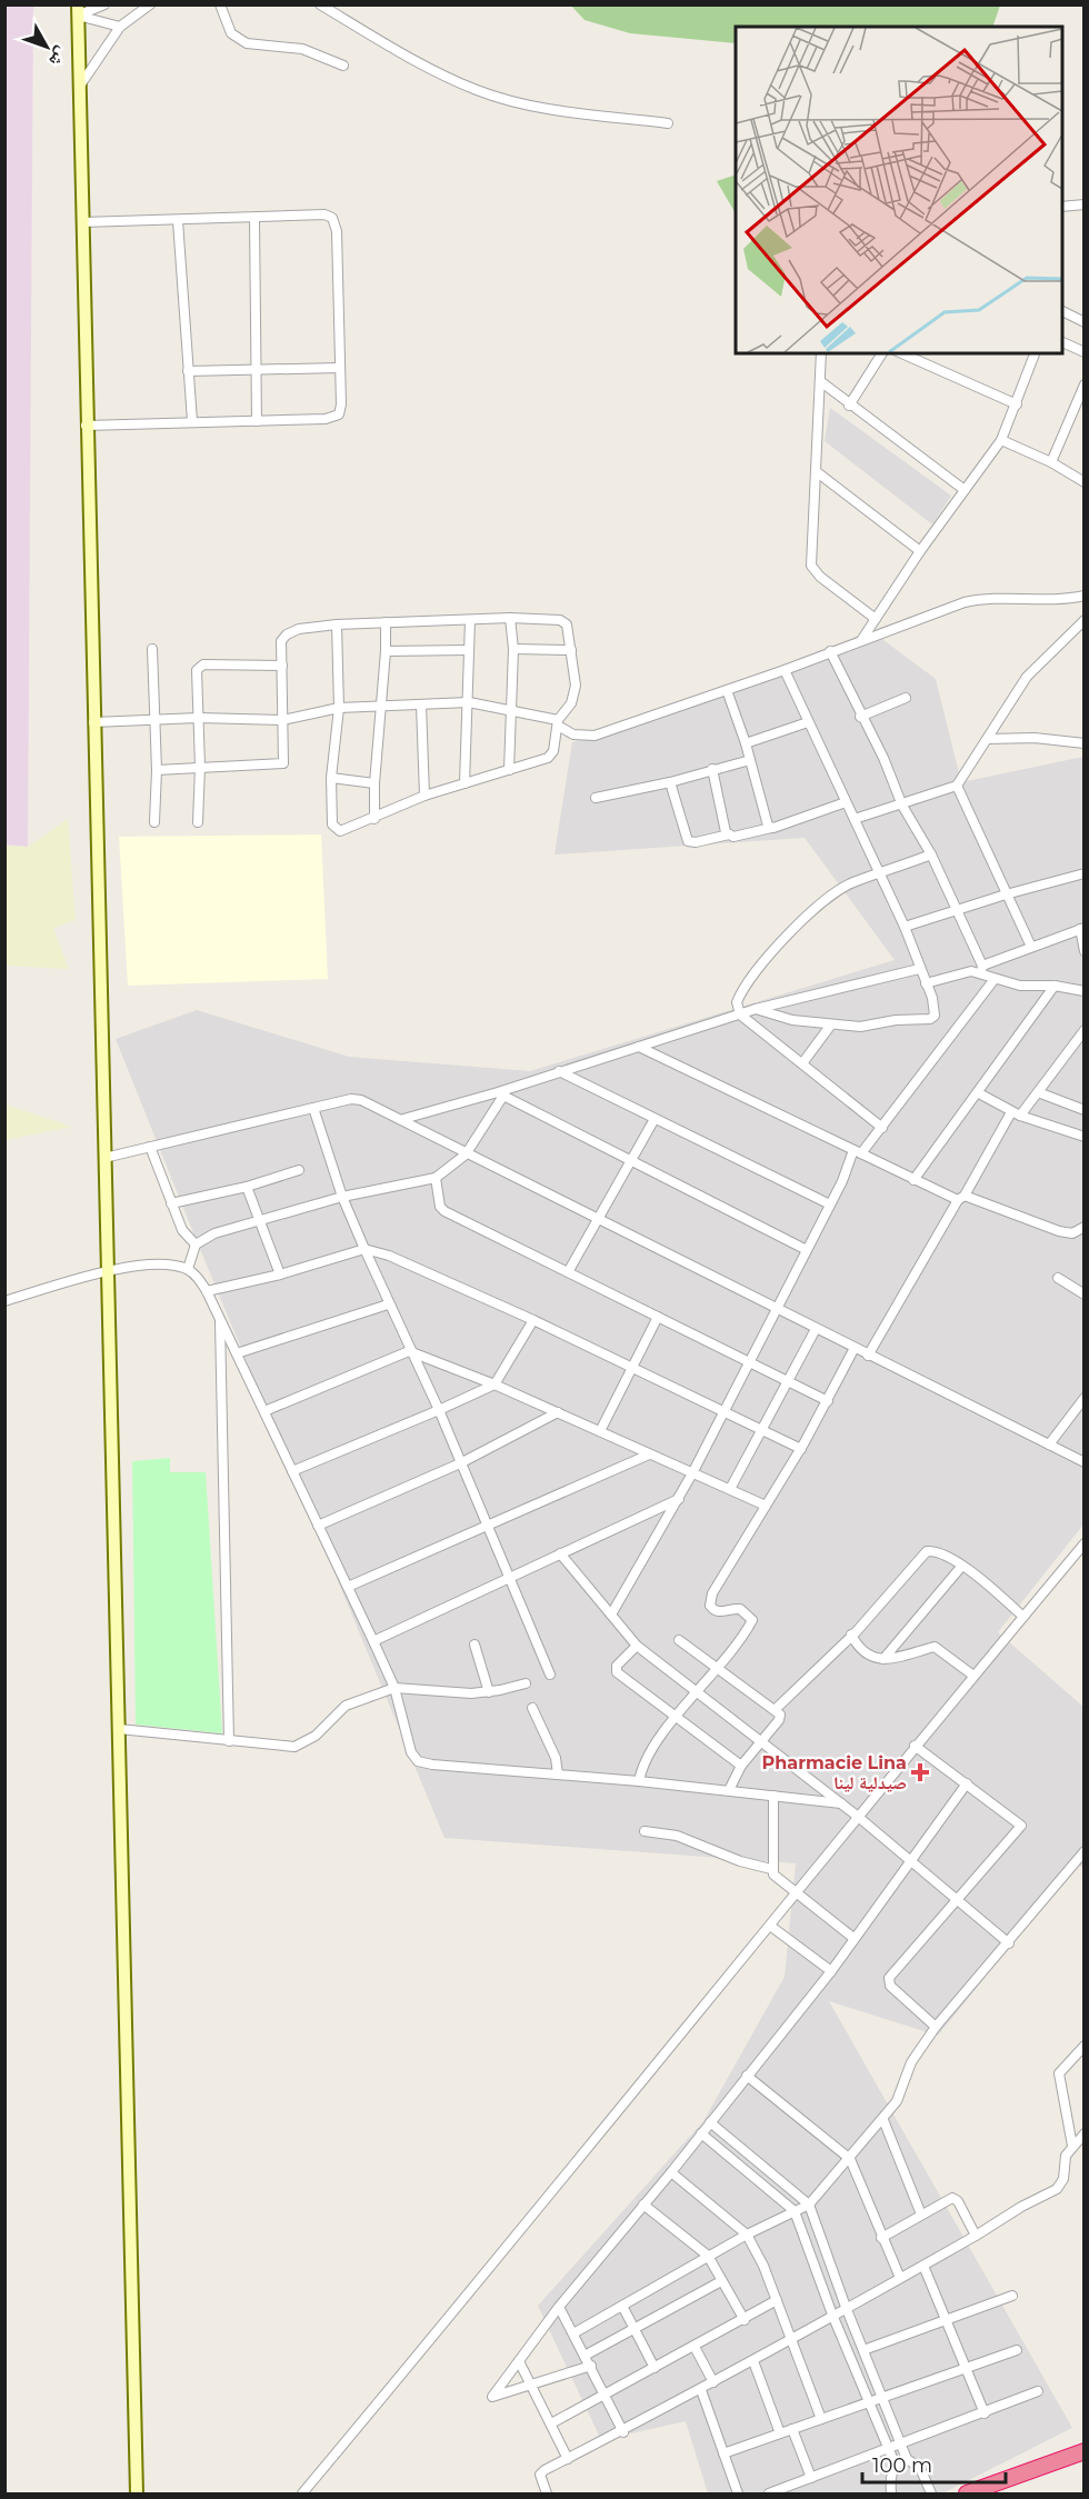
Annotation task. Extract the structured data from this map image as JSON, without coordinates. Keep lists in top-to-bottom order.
{
  "places": {
    "health": ["Pharmacie Lina صيدلية لينا"]
  },
  "scale_bar": "100 m",
  "north": "bottom right"
}
